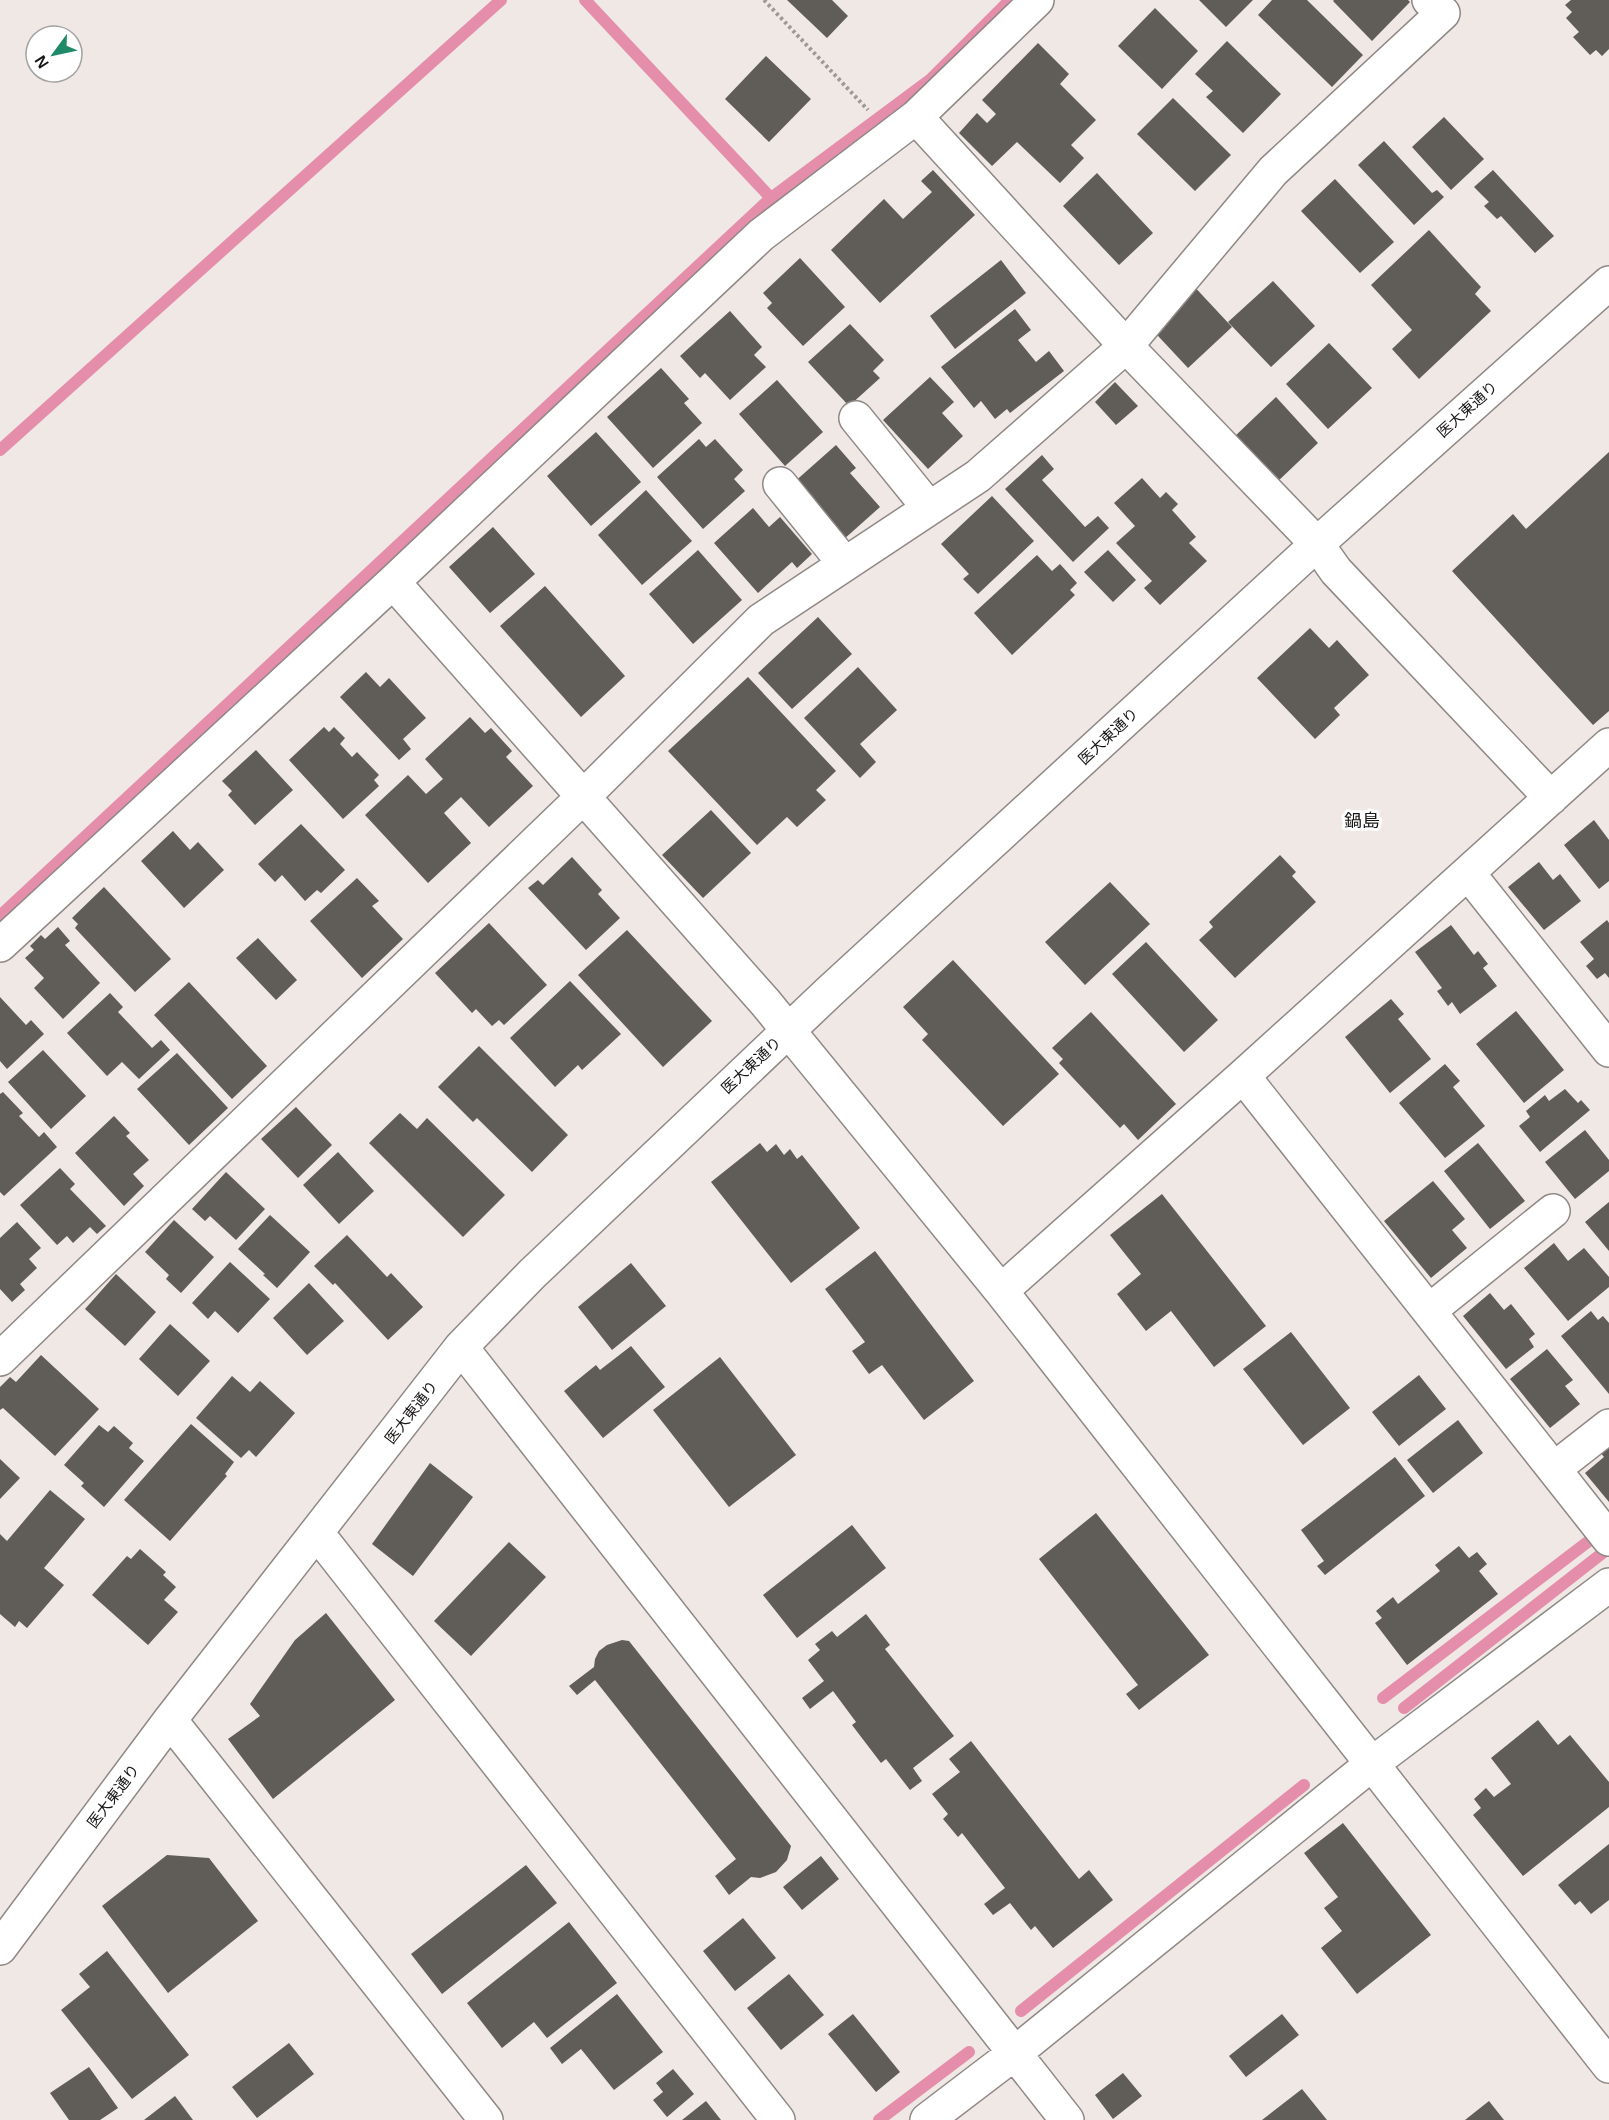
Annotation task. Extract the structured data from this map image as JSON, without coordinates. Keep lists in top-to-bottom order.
{
  "streets": {
    "street": ["医大東通り"]
  },
  "districts": ["鍋島"],
  "north": "bottom left"
}
